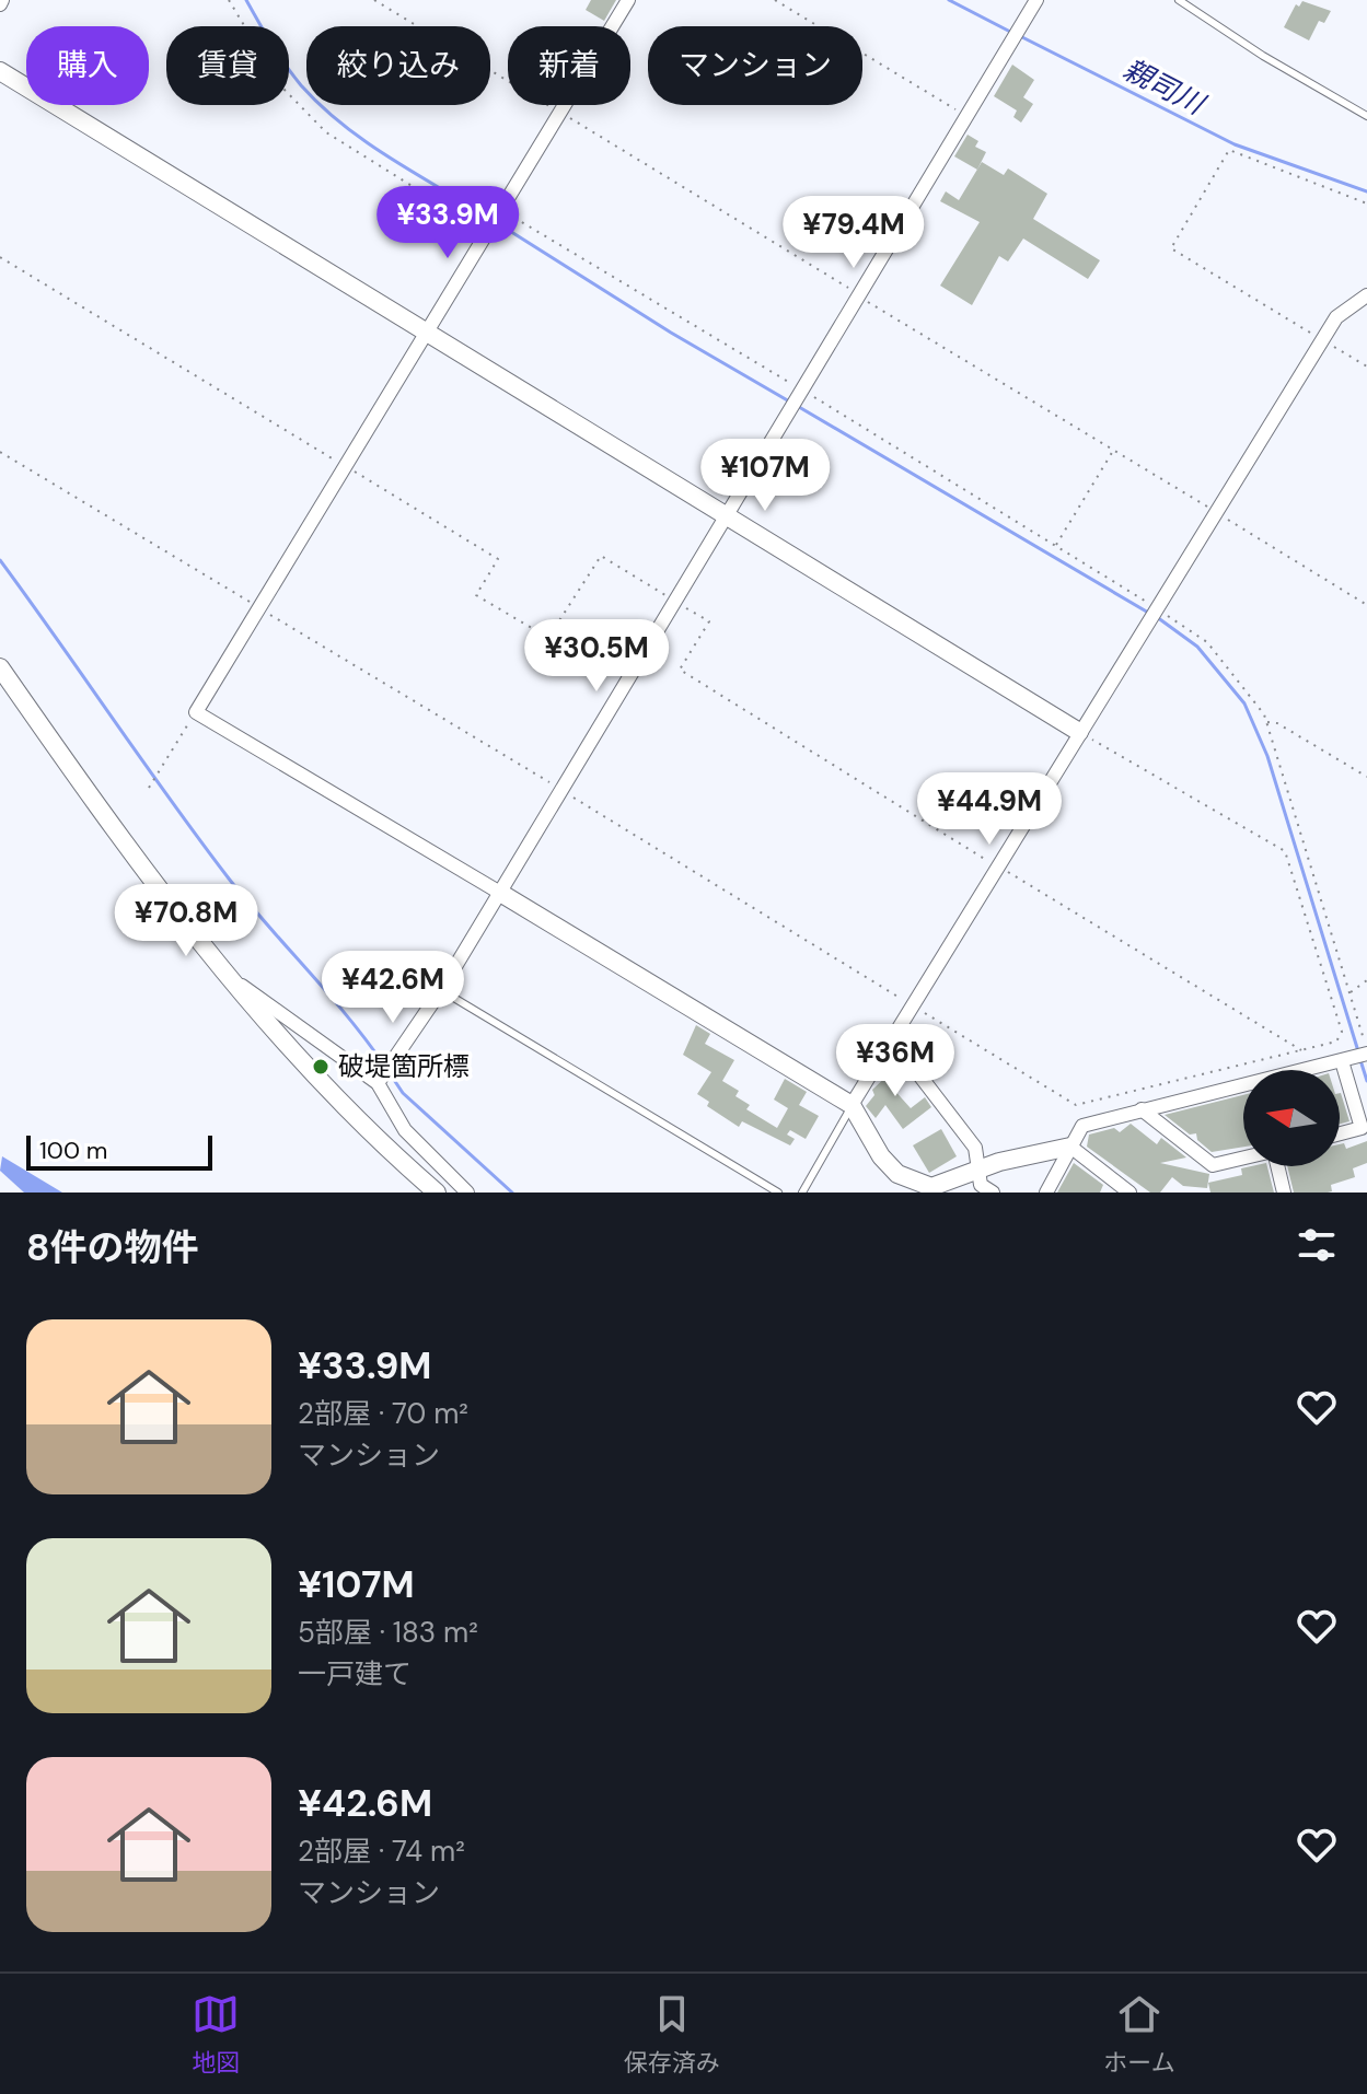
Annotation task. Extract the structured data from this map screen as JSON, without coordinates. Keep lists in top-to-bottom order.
{
  "water": ["親司川"],
  "places": ["破堤箇所標"],
  "scale_bar": "100 m",
  "north": "left",
  "page": {
    "chip": [
      "購入",
      "賃貸",
      "絞り込み",
      "新着",
      "マンション"
    ],
    "price": [
      "¥33.9M",
      "¥79.4M",
      "¥107M",
      "¥30.5M",
      "¥44.9M",
      "¥70.8M",
      "¥42.6M",
      "¥36M"
    ],
    "scale": "100 m",
    "heading": "8件の物件",
    "list": [
      {
        "name": "¥33.9M",
        "note": "2部屋 · 70 m² · マンション"
      },
      {
        "name": "¥107M",
        "note": "5部屋 · 183 m² · 一戸建て"
      },
      {
        "name": "¥42.6M",
        "note": "2部屋 · 74 m² · マンション"
      }
    ],
    "tabs": ["地図", "保存済み", "ホーム"]
  }
}
